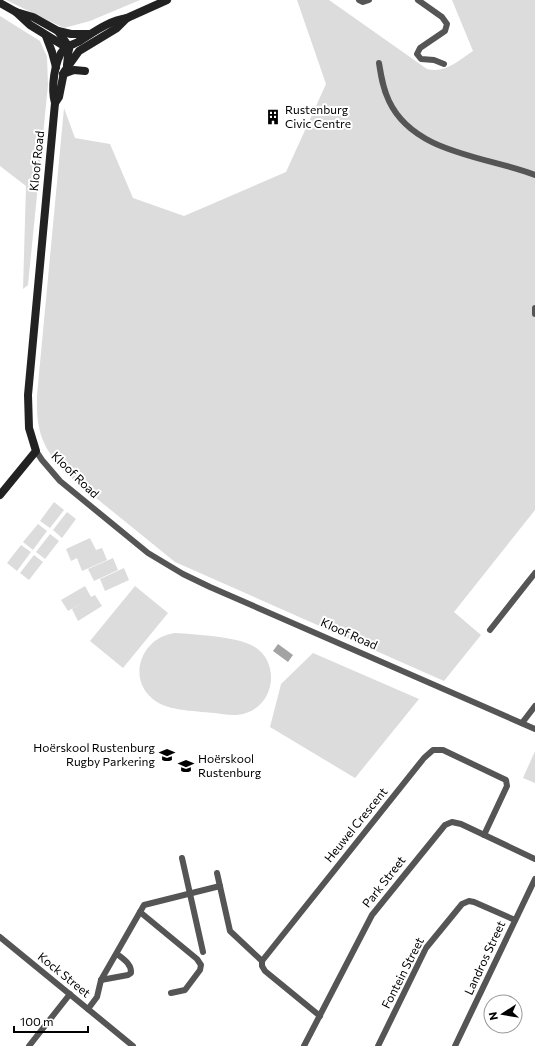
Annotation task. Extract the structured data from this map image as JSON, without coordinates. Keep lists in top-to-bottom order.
{
  "streets": {
    "street": [
      "Kloof Road",
      "Heuwel Crescent",
      "Park Street",
      "Landros Street",
      "Fontein Street",
      "Kock Street"
    ]
  },
  "crossings": [
    ["Heuwel Crescent", "Park Street"],
    ["Landros Street", "Fontein Street"]
  ],
  "places": {
    "building": ["Rustenburg Civic Centre"],
    "school or university": ["Hoërskool Rustenburg Rugby Parkering", "Hoërskool Rustenburg"]
  },
  "scale_bar": "100 m",
  "north": "left"
}
